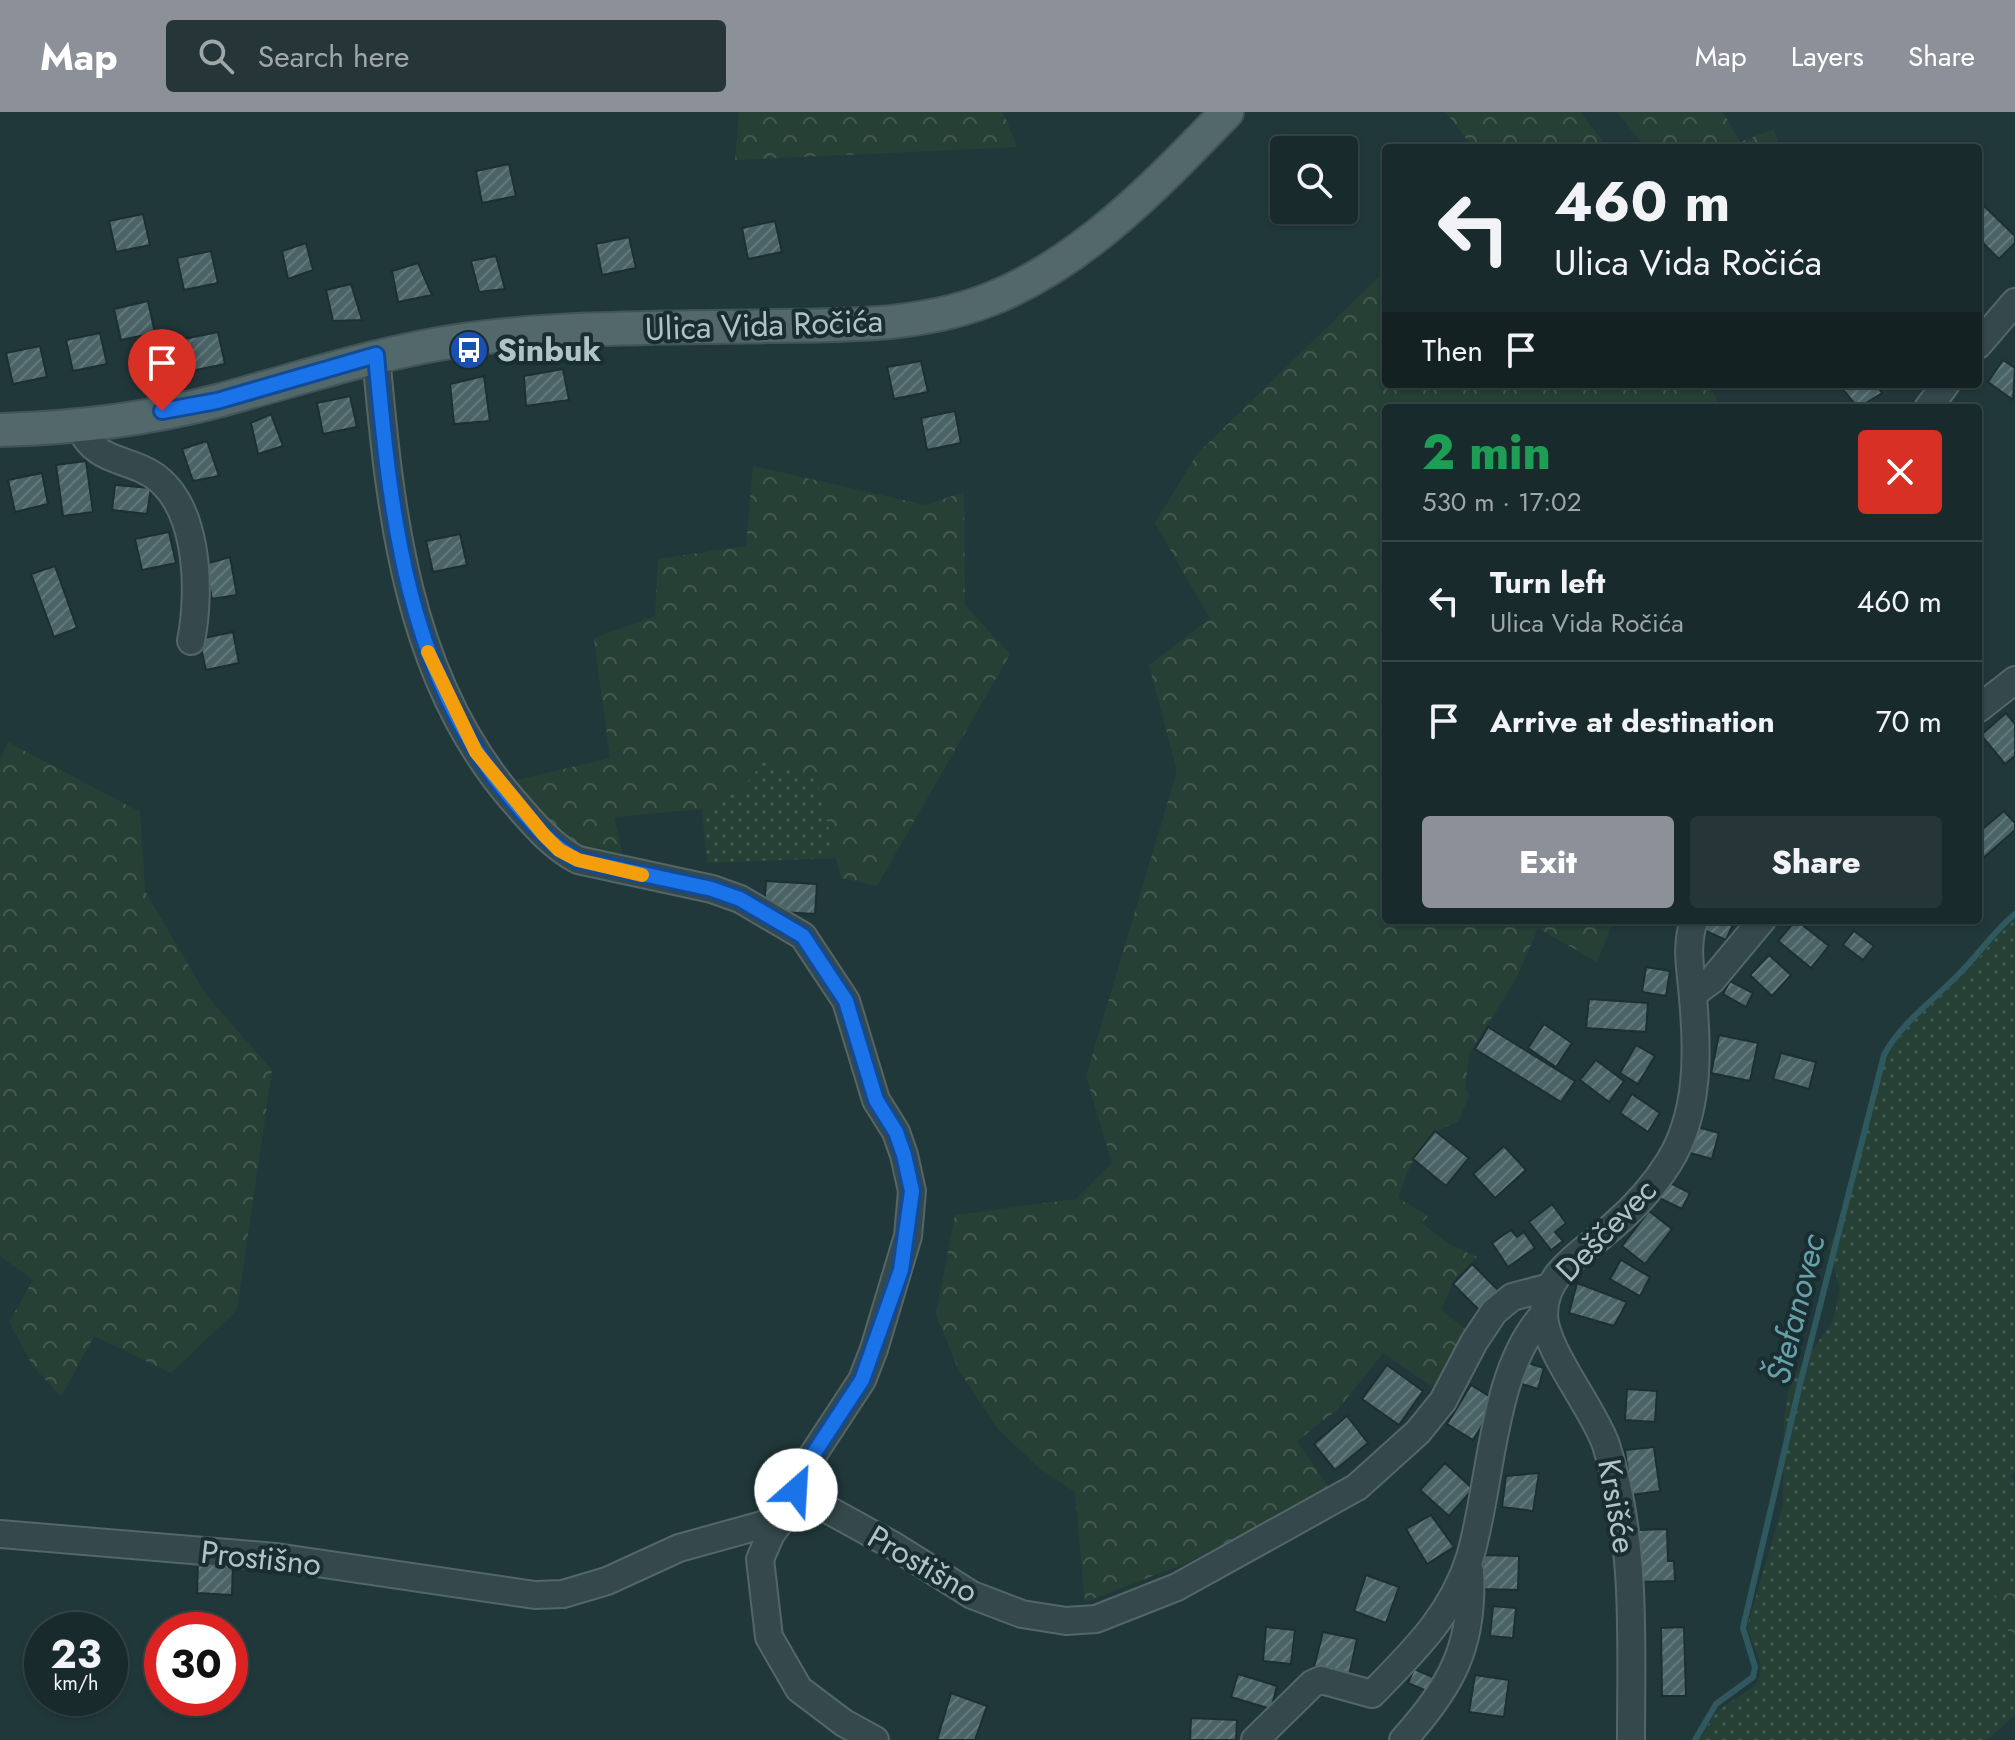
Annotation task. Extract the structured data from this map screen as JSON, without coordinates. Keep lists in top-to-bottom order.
{
  "streets": {
    "main road": ["Ulica Vida Ročića"],
    "street": ["Deščevec", "Krsišće", "Prostišno"]
  },
  "crossings": [
    ["Deščevec", "Krsišće"],
    ["Deščevec", "Prostišno"]
  ],
  "water": ["Štefanovec"],
  "places": {
    "bus stop": ["Sinbuk"]
  },
  "page": {
    "header": "Map",
    "search": "Search here",
    "nav": ["Map", "Layers", "Share"],
    "turn": ["460 m", "Ulica Vida Ročića"],
    "then": "Then",
    "heading": ["2 min", "530 m · 17:02"],
    "list": [
      {
        "name": "Turn left",
        "note": "Ulica Vida Ročića",
        "value": "460 m"
      },
      {
        "name": "Arrive at destination",
        "value": "70 m"
      }
    ],
    "buttons": ["Exit", "Share"],
    "speed": "23 km/h",
    "limit": "30"
  }
}
